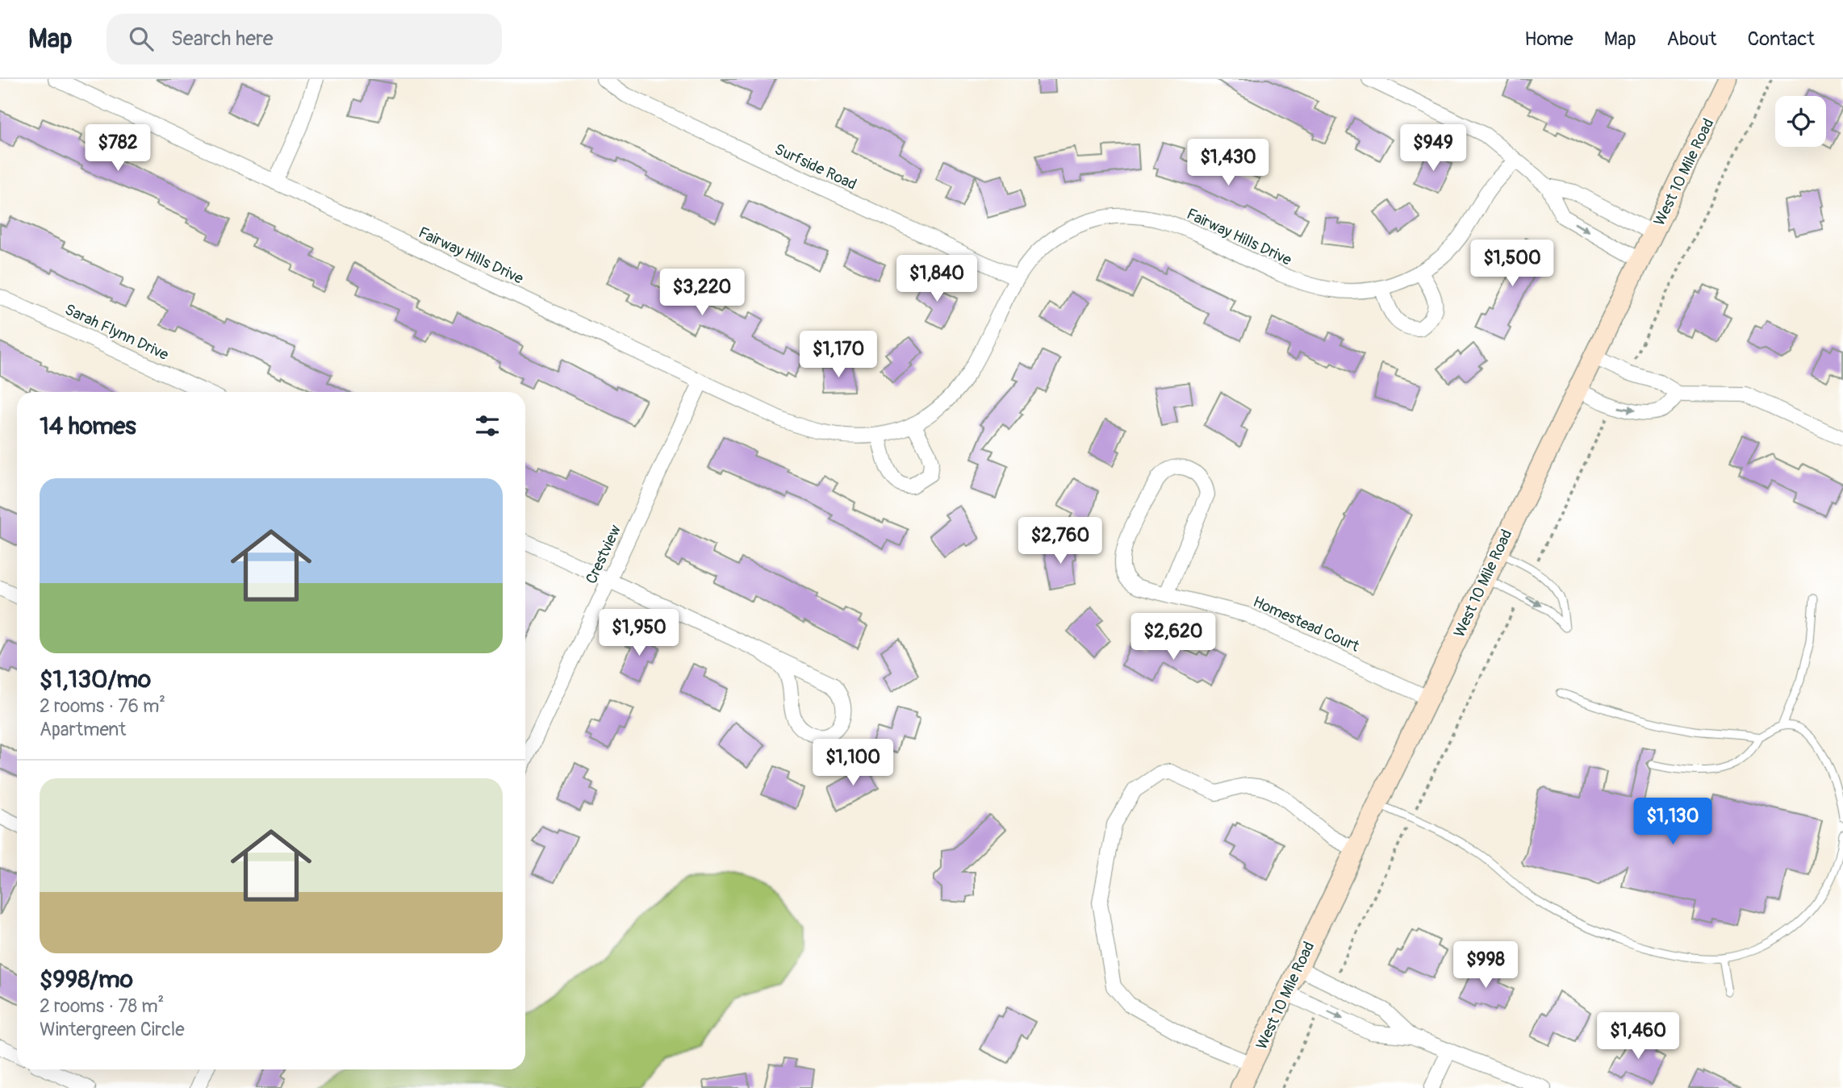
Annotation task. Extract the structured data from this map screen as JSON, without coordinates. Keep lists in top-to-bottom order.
{
  "streets": {
    "main road": ["West 10 Mile Road"],
    "street": [
      "Surfside Road",
      "Fairway Hills Drive",
      "Sarah Flynn Drive",
      "Crestview",
      "Homestead Court"
    ]
  },
  "crossings": [
    ["Surfside Road", "Fairway Hills Drive"],
    ["West 10 Mile Road", "Homestead Court"],
    ["Fairway Hills Drive", "Crestview"]
  ],
  "page": {
    "header": "Map",
    "search": "Search here",
    "nav": [
      "Home",
      "Map",
      "About",
      "Contact"
    ],
    "price": [
      "$782",
      "$949",
      "$1,430",
      "$1,500",
      "$1,840",
      "$3,220",
      "$1,170",
      "$2,760",
      "$1,950",
      "$2,620",
      "$1,100",
      "$1,130",
      "$998",
      "$1,460"
    ],
    "heading": "14 homes",
    "list": [
      {
        "name": "$1,130/mo",
        "note": "2 rooms · 76 m² · Apartment"
      },
      {
        "name": "$998/mo",
        "note": "2 rooms · 78 m² · Wintergreen Circle"
      }
    ]
  }
}
